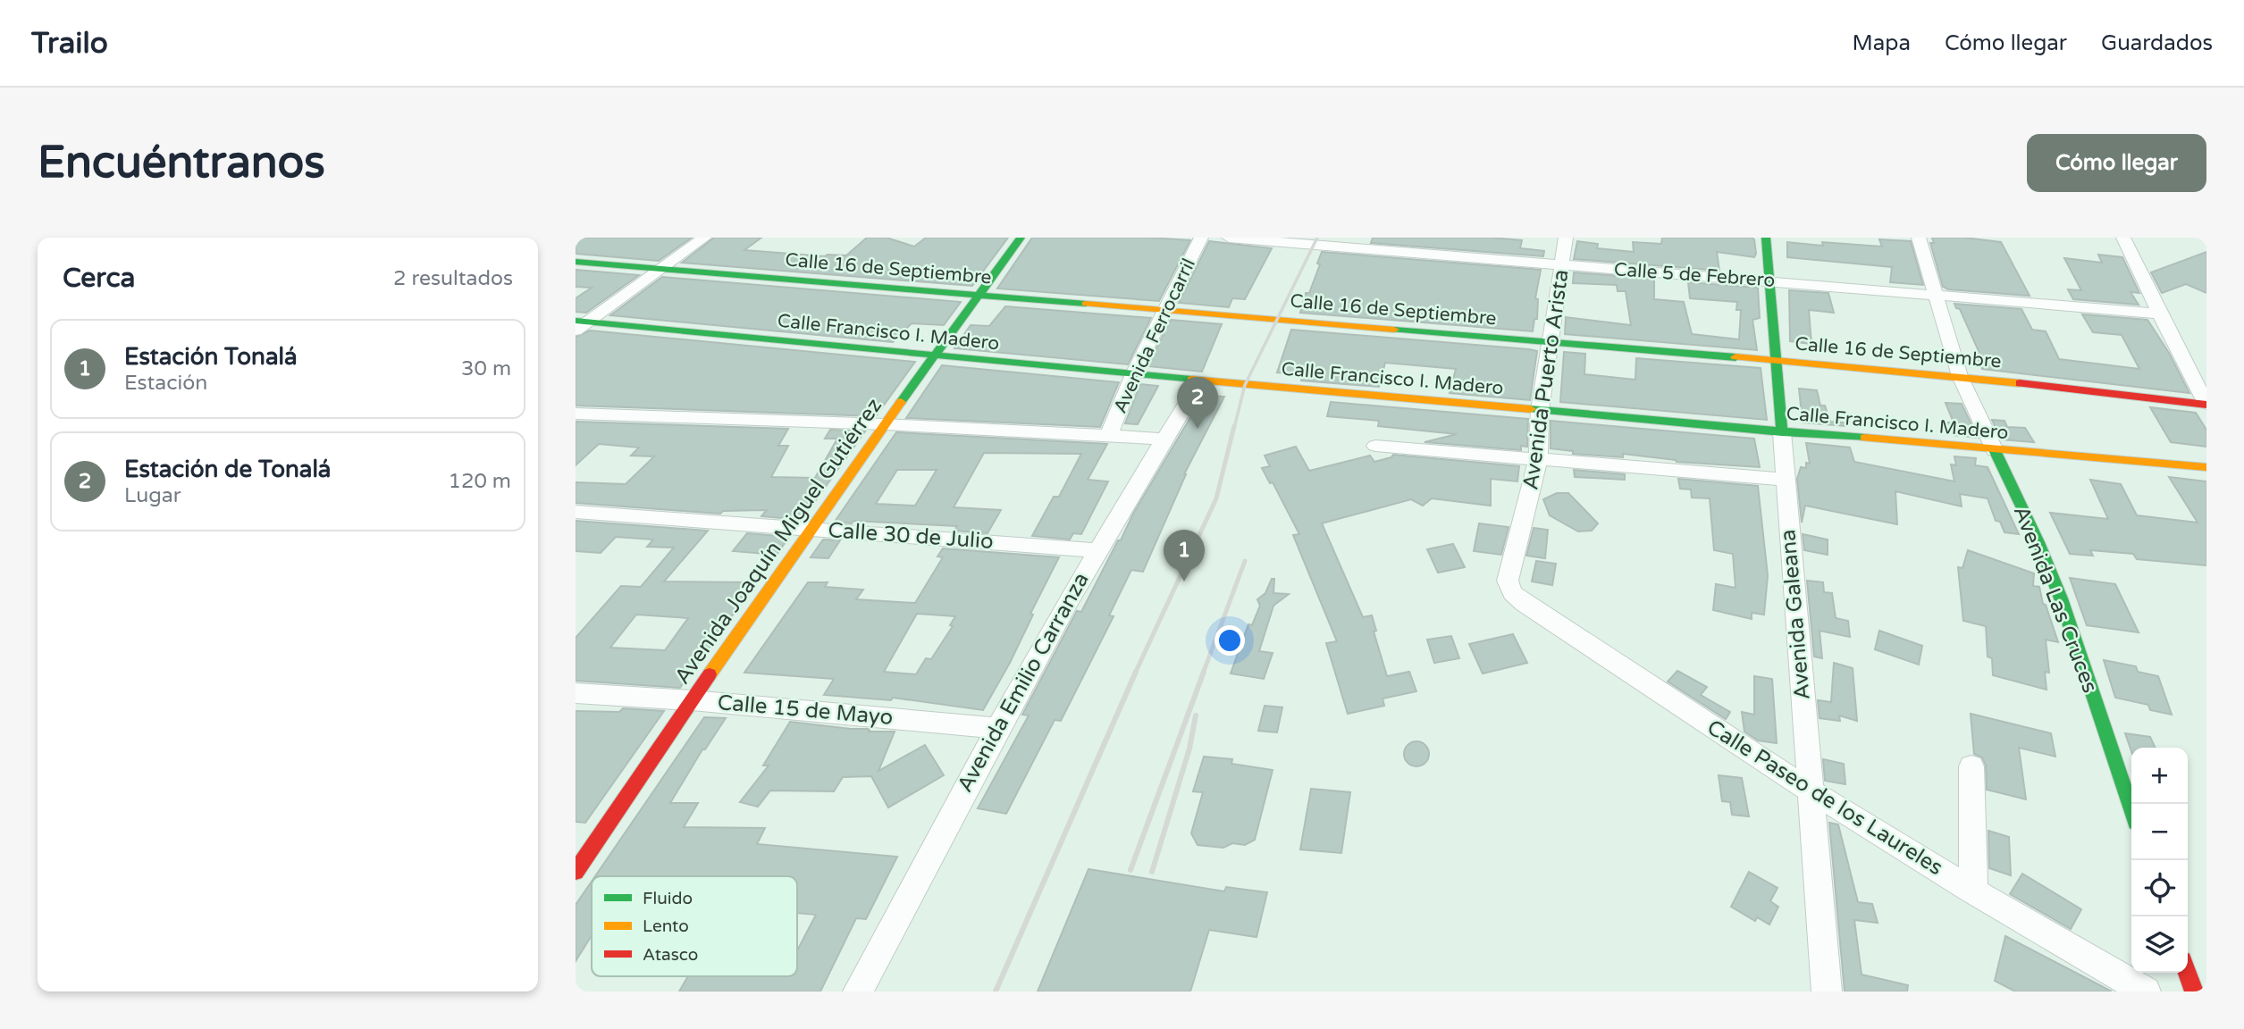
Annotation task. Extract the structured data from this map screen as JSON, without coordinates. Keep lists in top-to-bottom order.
{
  "streets": {
    "main road": [
      "Calle 16 de Septiembre",
      "Calle Francisco I. Madero",
      "Avenida Joaquín Miguel Gutiérrez",
      "Avenida Las Cruces",
      "Avenida Galeana"
    ],
    "street": [
      "Calle 5 de Febrero",
      "Avenida Ferrocarril",
      "Avenida Puerto Arista",
      "Calle 30 de Julio",
      "Avenida Emilio Carranza",
      "Calle 15 de Mayo",
      "Calle Paseo de los Laureles"
    ]
  },
  "crossings": [
    ["Calle 16 de Septiembre", "Avenida Ferrocarril"],
    ["Calle 16 de Septiembre", "Avenida Puerto Arista"],
    ["Calle 16 de Septiembre", "Avenida Joaquín Miguel Gutiérrez"],
    ["Calle 16 de Septiembre", "Avenida Las Cruces"],
    ["Calle 16 de Septiembre", "Avenida Galeana"],
    ["Calle 5 de Febrero", "Avenida Puerto Arista"],
    ["Calle 5 de Febrero", "Avenida Las Cruces"],
    ["Calle 5 de Febrero", "Avenida Galeana"],
    ["Calle Francisco I. Madero", "Avenida Ferrocarril"],
    ["Calle Francisco I. Madero", "Avenida Puerto Arista"],
    ["Calle Francisco I. Madero", "Avenida Joaquín Miguel Gutiérrez"],
    ["Calle Francisco I. Madero", "Avenida Las Cruces"],
    ["Calle Francisco I. Madero", "Avenida Galeana"],
    ["Calle Francisco I. Madero", "Avenida Emilio Carranza"],
    ["Avenida Puerto Arista", "Calle Paseo de los Laureles"],
    ["Calle 30 de Julio", "Avenida Joaquín Miguel Gutiérrez"],
    ["Calle 30 de Julio", "Avenida Emilio Carranza"],
    ["Avenida Joaquín Miguel Gutiérrez", "Calle 15 de Mayo"],
    ["Avenida Galeana", "Calle Paseo de los Laureles"],
    ["Avenida Emilio Carranza", "Calle 15 de Mayo"]
  ],
  "legend": ["Fluido", "Lento", "Atasco"],
  "page": {
    "header": "Trailo",
    "nav": ["Mapa", "Cómo llegar", "Guardados"],
    "buttons": "Cómo llegar",
    "title": "Encuéntranos",
    "heading": ["Cerca", "2 resultados"],
    "list": [
      {
        "mark": "1",
        "name": "Estación Tonalá",
        "note": "Estación",
        "value": "30 m"
      },
      {
        "mark": "2",
        "name": "Estación de Tonalá",
        "note": "Lugar",
        "value": "120 m"
      }
    ],
    "pins": ["2", "1"],
    "map_buttons": ["+", "−"]
  }
}
